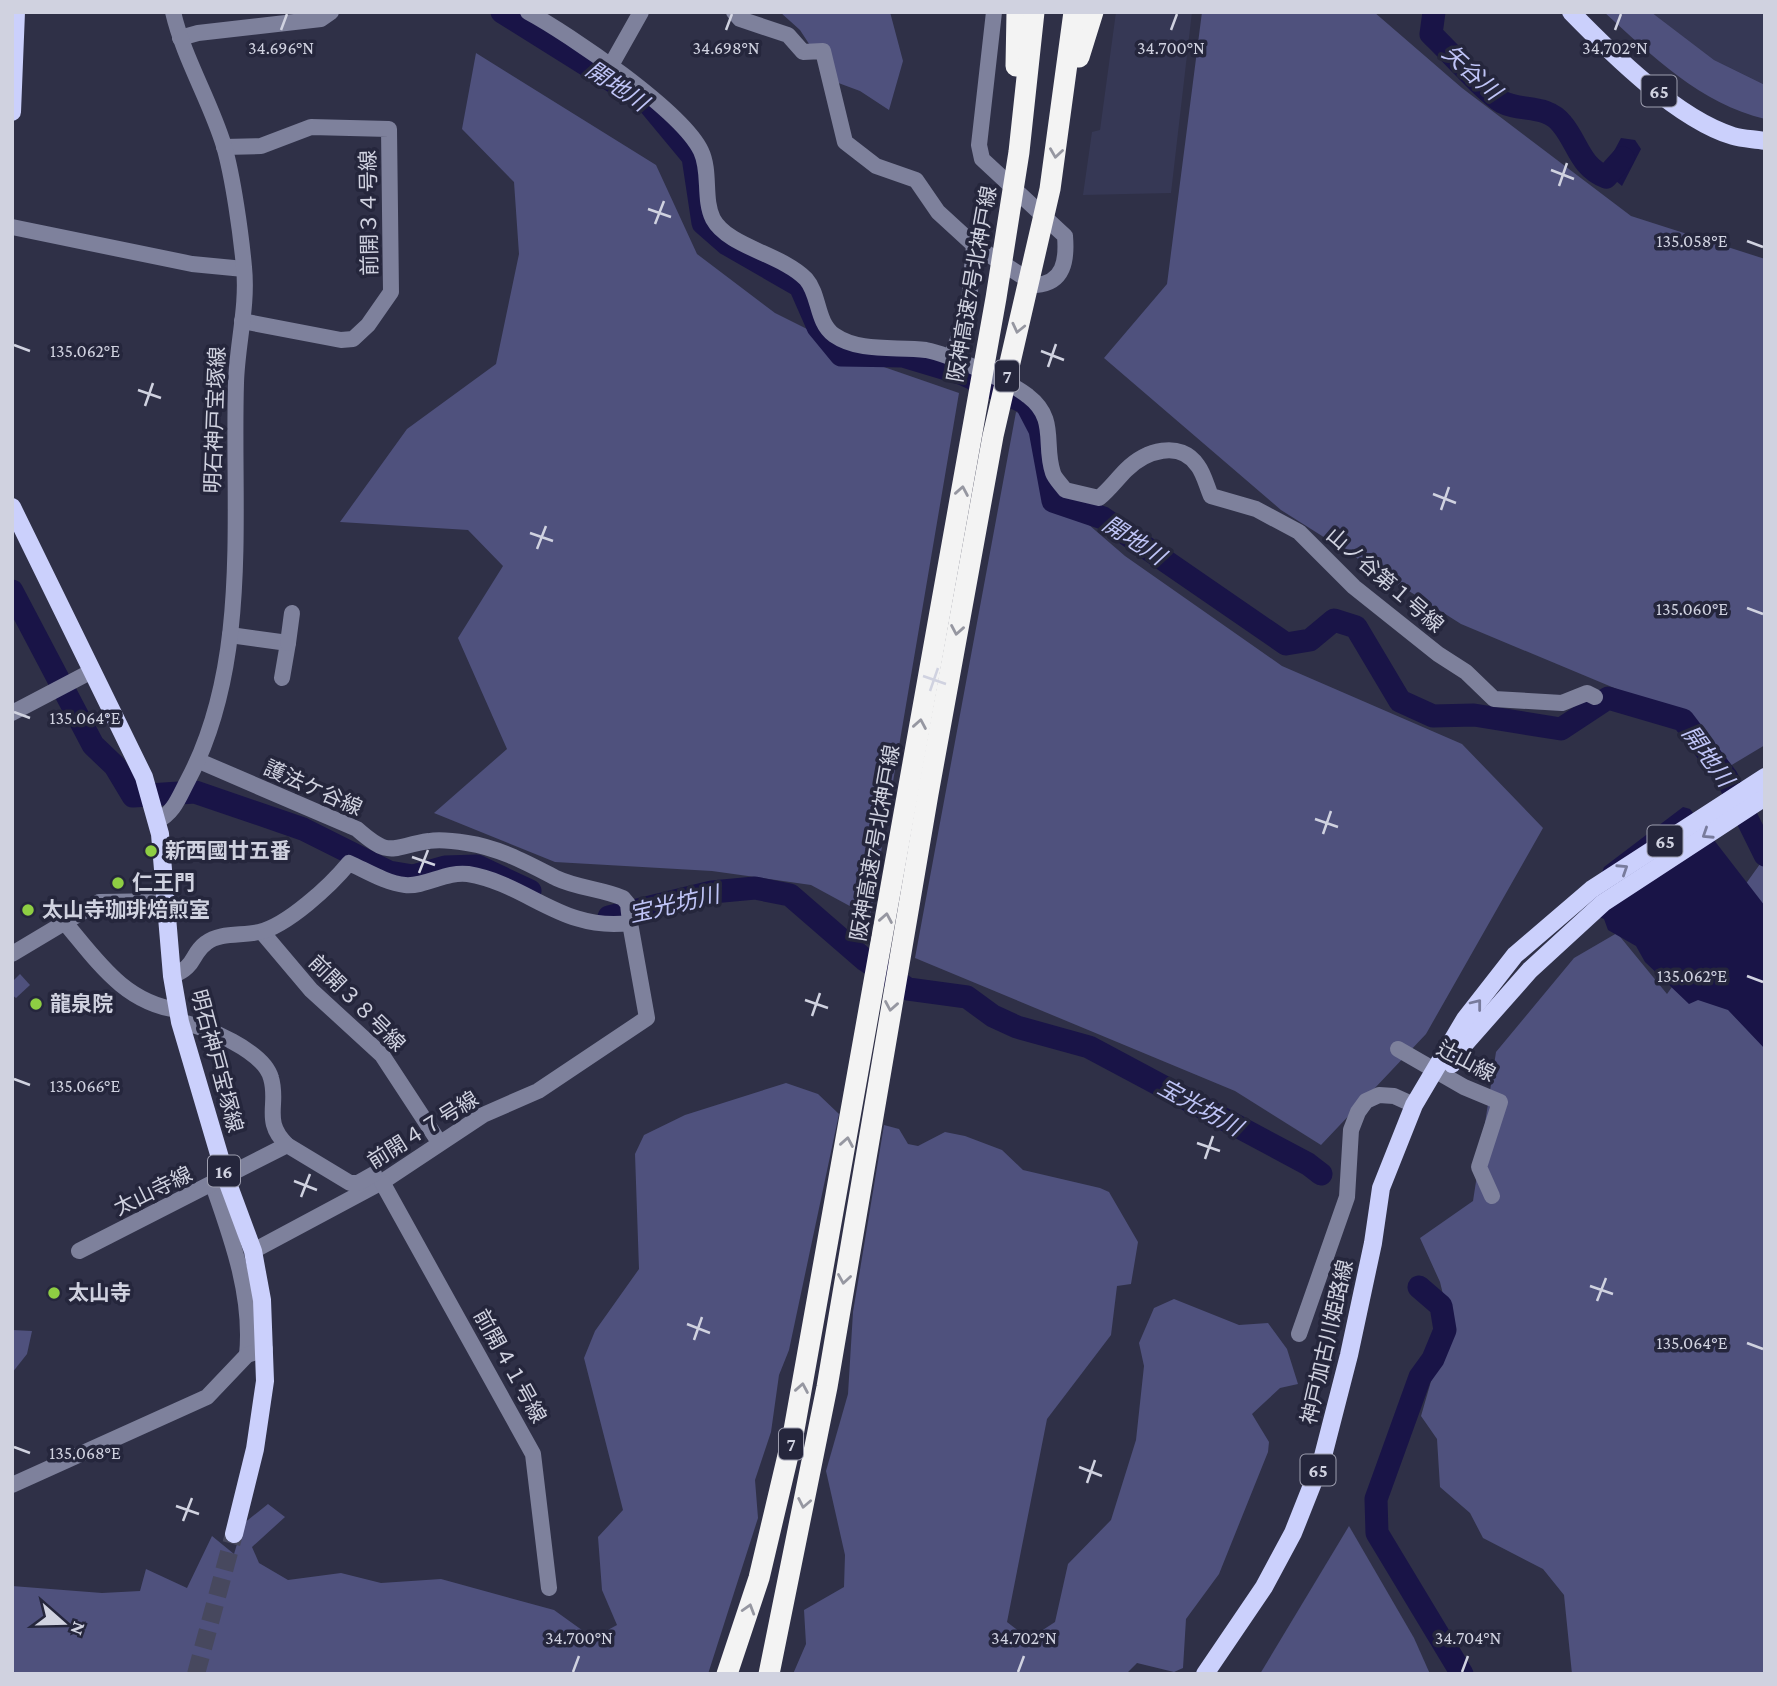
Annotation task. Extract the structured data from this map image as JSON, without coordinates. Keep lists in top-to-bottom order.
{
  "streets": {
    "highway": ["阪神高速7号北神戸線", "7"],
    "main road": [
      "65",
      "明石神戸宝塚線",
      "16",
      "神戸加古川姫路線"
    ],
    "street": [
      "前開３４号線",
      "山ノ谷第１号線",
      "護法ケ谷線",
      "前開３８号線",
      "辻山線",
      "前開４７号線",
      "太山寺線",
      "前開４１号線"
    ]
  },
  "crossings": [
    ["前開３４号線", "明石神戸宝塚線"],
    ["明石神戸宝塚線", "護法ケ谷線"],
    ["明石神戸宝塚線", "前開４７号線"],
    ["明石神戸宝塚線", "太山寺線"],
    ["前開３８号線", "前開４７号線"],
    ["前開４７号線", "前開４１号線"]
  ],
  "water": ["矢谷川", "開地川", "宝光坊川"],
  "places": [
    "新西國廿五番",
    "仁王門",
    "太山寺珈琲焙煎室",
    "龍泉院",
    "太山寺"
  ],
  "north": "right",
  "coordinates": [
    "34.696°N",
    "34.700°N",
    "34.698°N",
    "34.702°N",
    "135.058°E",
    "135.062°E",
    "135.060°E",
    "135.064°E",
    "135.066°E",
    "135.068°E",
    "34.704°N"
  ]
}
